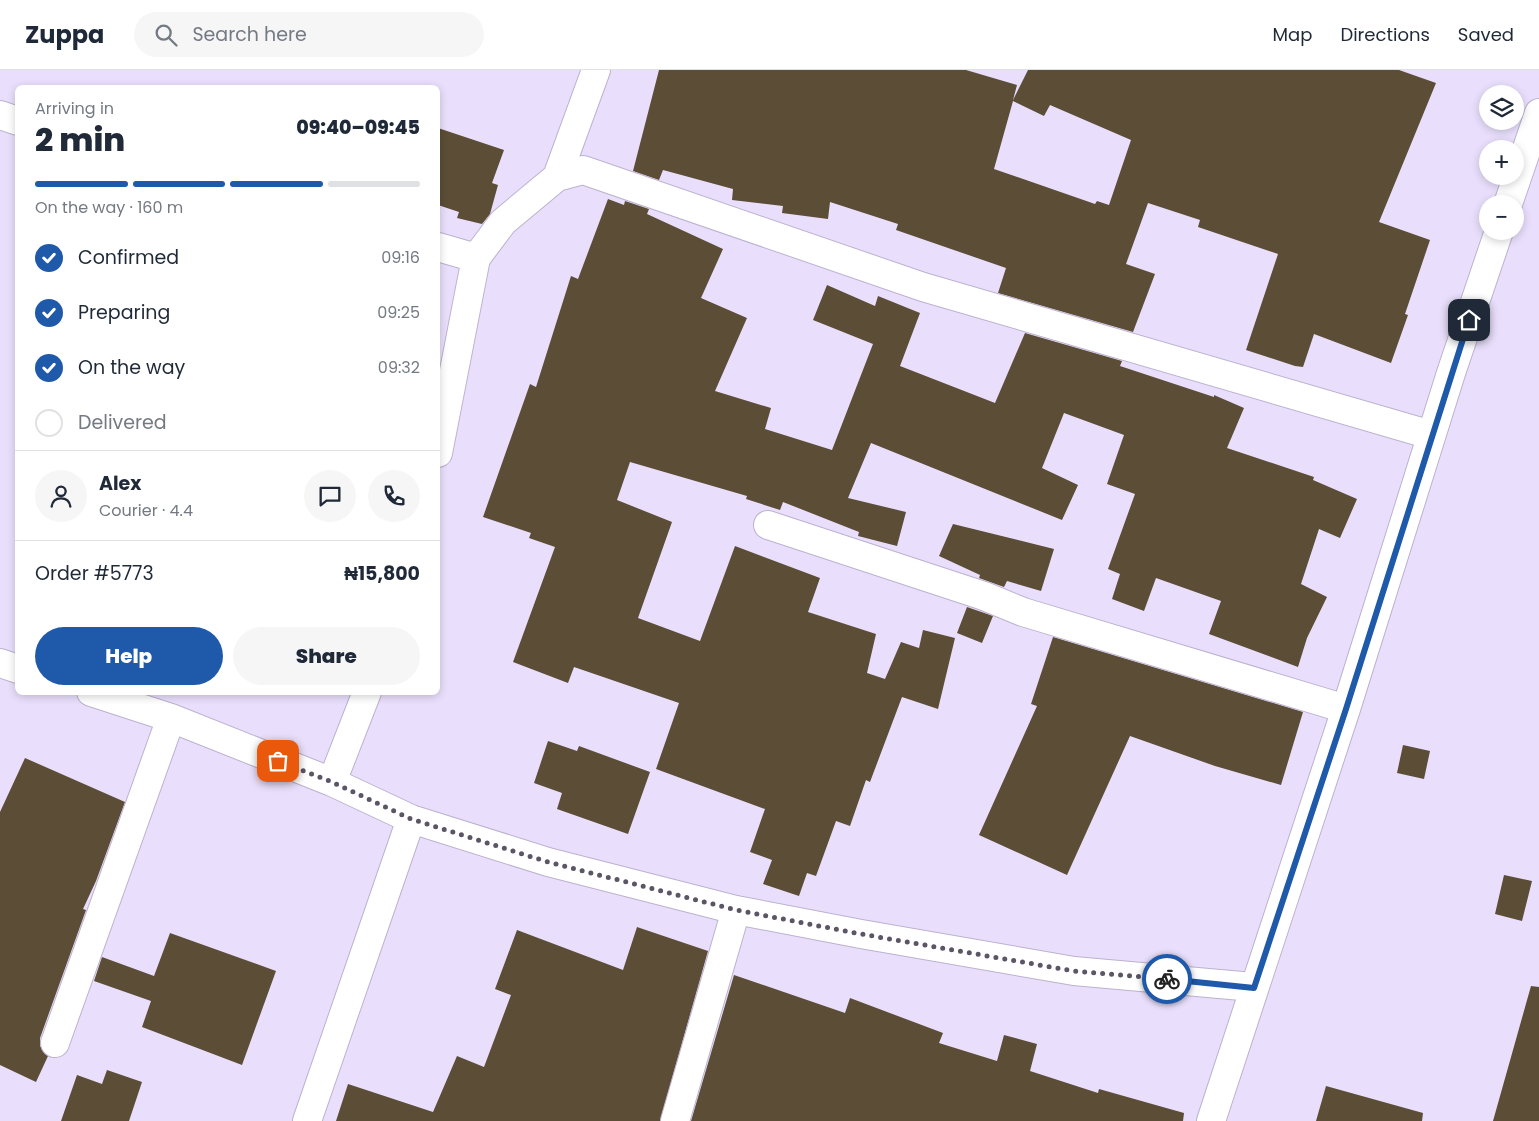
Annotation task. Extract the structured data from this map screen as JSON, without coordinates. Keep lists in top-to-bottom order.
{
  "page": {
    "header": "Zuppa",
    "search": "Search here",
    "nav": ["Map", "Directions", "Saved"],
    "map_buttons": ["+", "−"],
    "heading": ["2 min", "Arriving in", "09:40–09:45"],
    "panel": [
      "Alex",
      "Courier · 4.4",
      "Order #5773",
      "₦15,800"
    ],
    "bar": "On the way · 160 m",
    "list": [
      ["Confirmed", "09:16"],
      ["Preparing", "09:25"],
      ["On the way", "09:32"],
      "Delivered"
    ],
    "buttons": ["Help", "Share"]
  }
}
